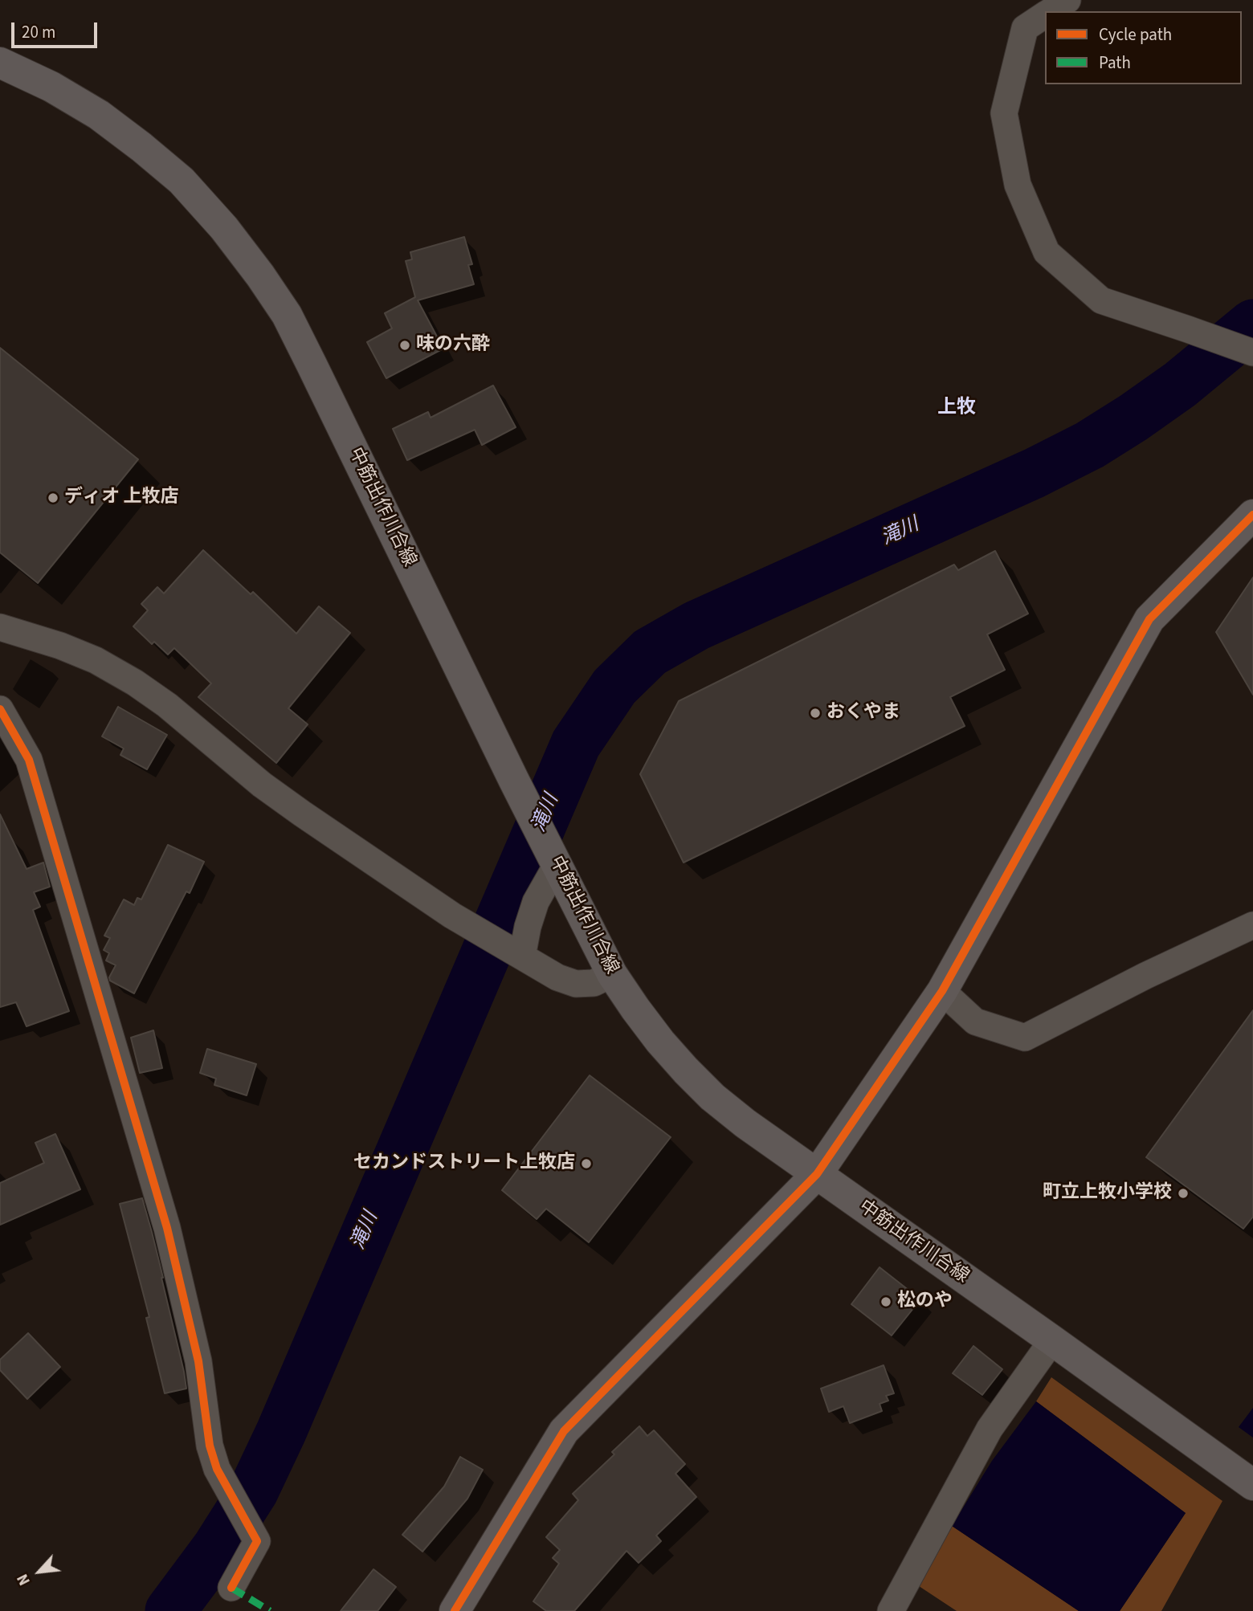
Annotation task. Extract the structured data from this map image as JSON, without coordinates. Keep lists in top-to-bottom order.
{
  "streets": {
    "main road": ["中筋出作川合線"]
  },
  "districts": ["上牧"],
  "water": ["滝川"],
  "places": [
    "味の六酔",
    "ディオ 上牧店",
    "おくやま",
    "セカンドストリート上牧店",
    "町立上牧小学校",
    "松のや"
  ],
  "legend": ["Cycle path", "Path"],
  "scale_bar": "20 m",
  "north": "bottom left"
}
